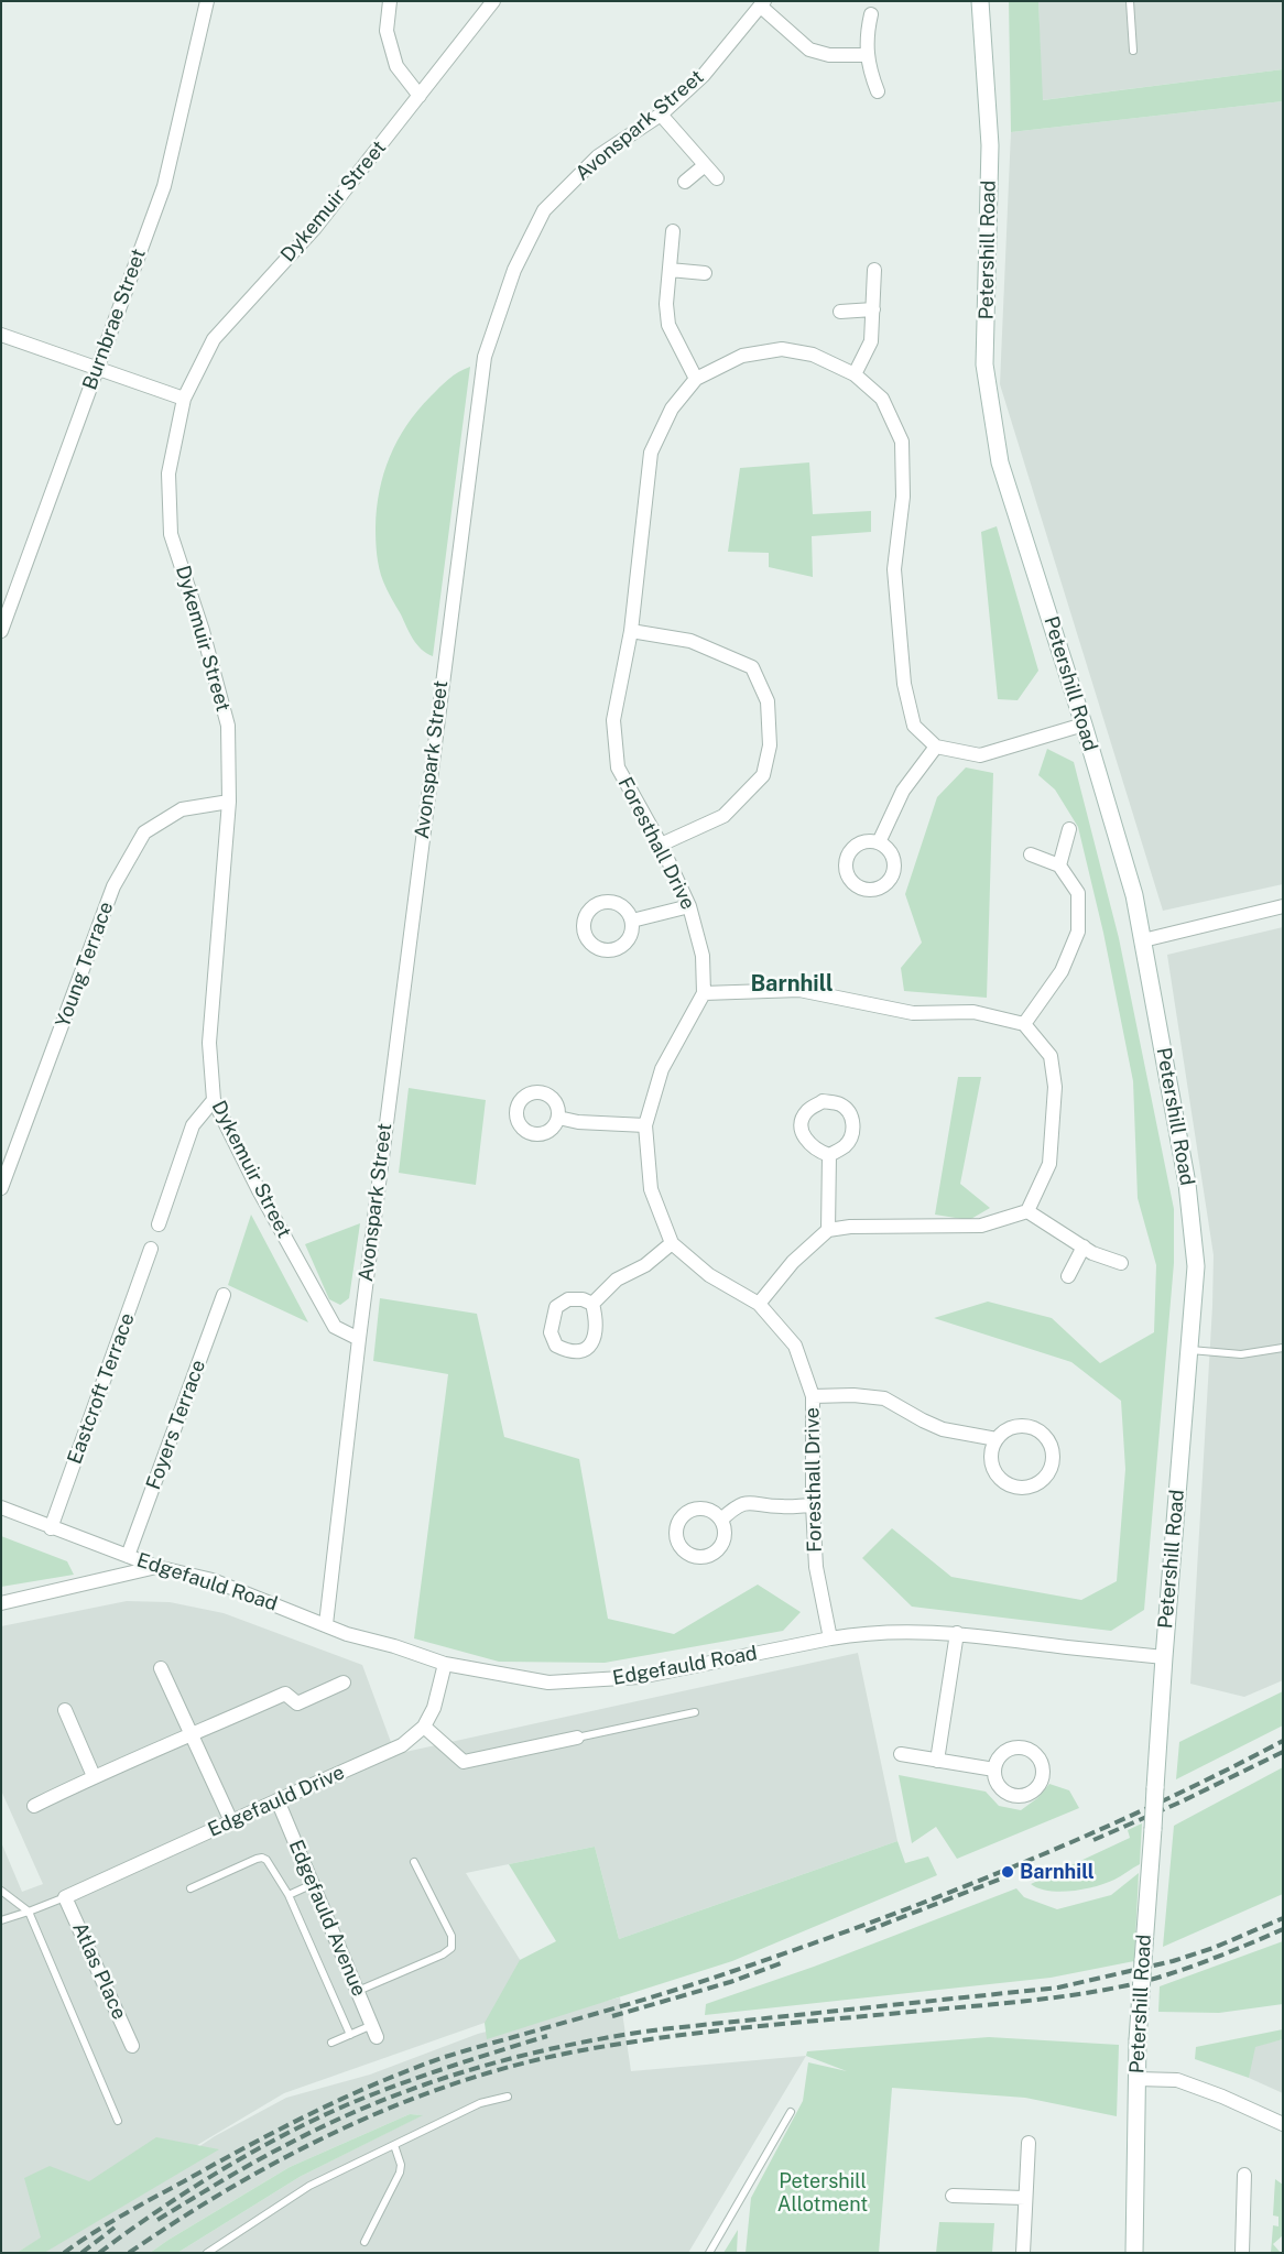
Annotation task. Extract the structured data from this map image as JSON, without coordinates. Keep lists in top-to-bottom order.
{
  "streets": {
    "street": [
      "Avonspark Street",
      "Dykemuir Street",
      "Petershill Road",
      "Burnbrae Street",
      "Foresthall Drive",
      "Young Terrace",
      "Eastcroft Terrace",
      "Foyers Terrace",
      "Edgefauld Road",
      "Edgefauld Drive",
      "Edgefauld Avenue",
      "Atlas Place"
    ]
  },
  "crossings": [
    ["Avonspark Street", "Dykemuir Street"],
    ["Avonspark Street", "Edgefauld Road"],
    ["Dykemuir Street", "Young Terrace"],
    ["Petershill Road", "Edgefauld Road"],
    ["Foresthall Drive", "Edgefauld Road"],
    ["Eastcroft Terrace", "Edgefauld Road"],
    ["Foyers Terrace", "Edgefauld Road"],
    ["Edgefauld Road", "Edgefauld Drive"],
    ["Edgefauld Drive", "Edgefauld Avenue"],
    ["Edgefauld Drive", "Atlas Place"]
  ],
  "districts": ["Barnhill"],
  "parks": ["Petershill Allotment"],
  "places": ["Barnhill"]
}
